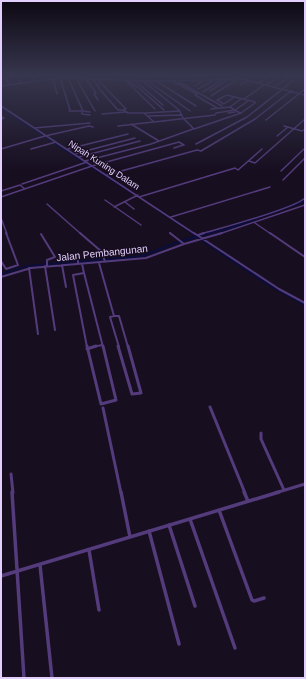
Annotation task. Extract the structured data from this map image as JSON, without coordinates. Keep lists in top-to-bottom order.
{
  "streets": {
    "street": ["Nipah Kuning Dalam", "Jalan Pembangunan"]
  },
  "crossings": [
    ["Nipah Kuning Dalam", "Jalan Pembangunan"]
  ]
}
